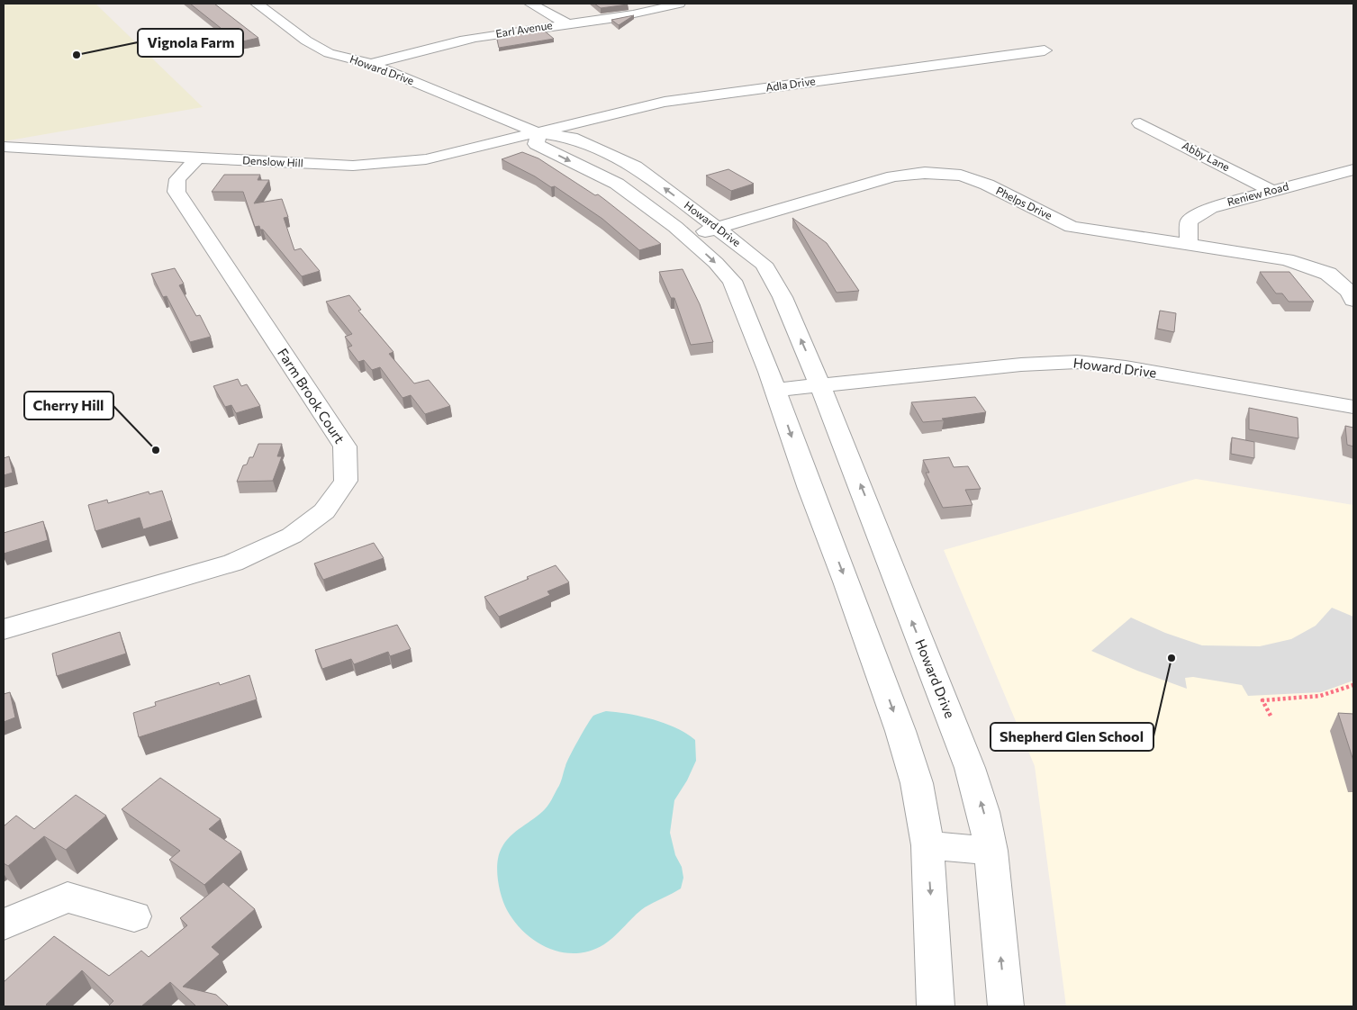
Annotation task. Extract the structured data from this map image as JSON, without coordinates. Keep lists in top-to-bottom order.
{
  "streets": {
    "street": [
      "Earl Avenue",
      "Howard Drive",
      "Adla Drive",
      "Abby Lane",
      "Denslow Hill",
      "Reniew Road",
      "Phelps Drive",
      "Farm Brook Court"
    ]
  },
  "crossings": [
    ["Earl Avenue", "Howard Drive"],
    ["Howard Drive", "Adla Drive"],
    ["Howard Drive", "Denslow Hill"],
    ["Howard Drive", "Phelps Drive"],
    ["Adla Drive", "Denslow Hill"],
    ["Abby Lane", "Reniew Road"],
    ["Denslow Hill", "Farm Brook Court"],
    ["Reniew Road", "Phelps Drive"]
  ],
  "places": ["Vignola Farm", "Cherry Hill", "Shepherd Glen School"]
}
